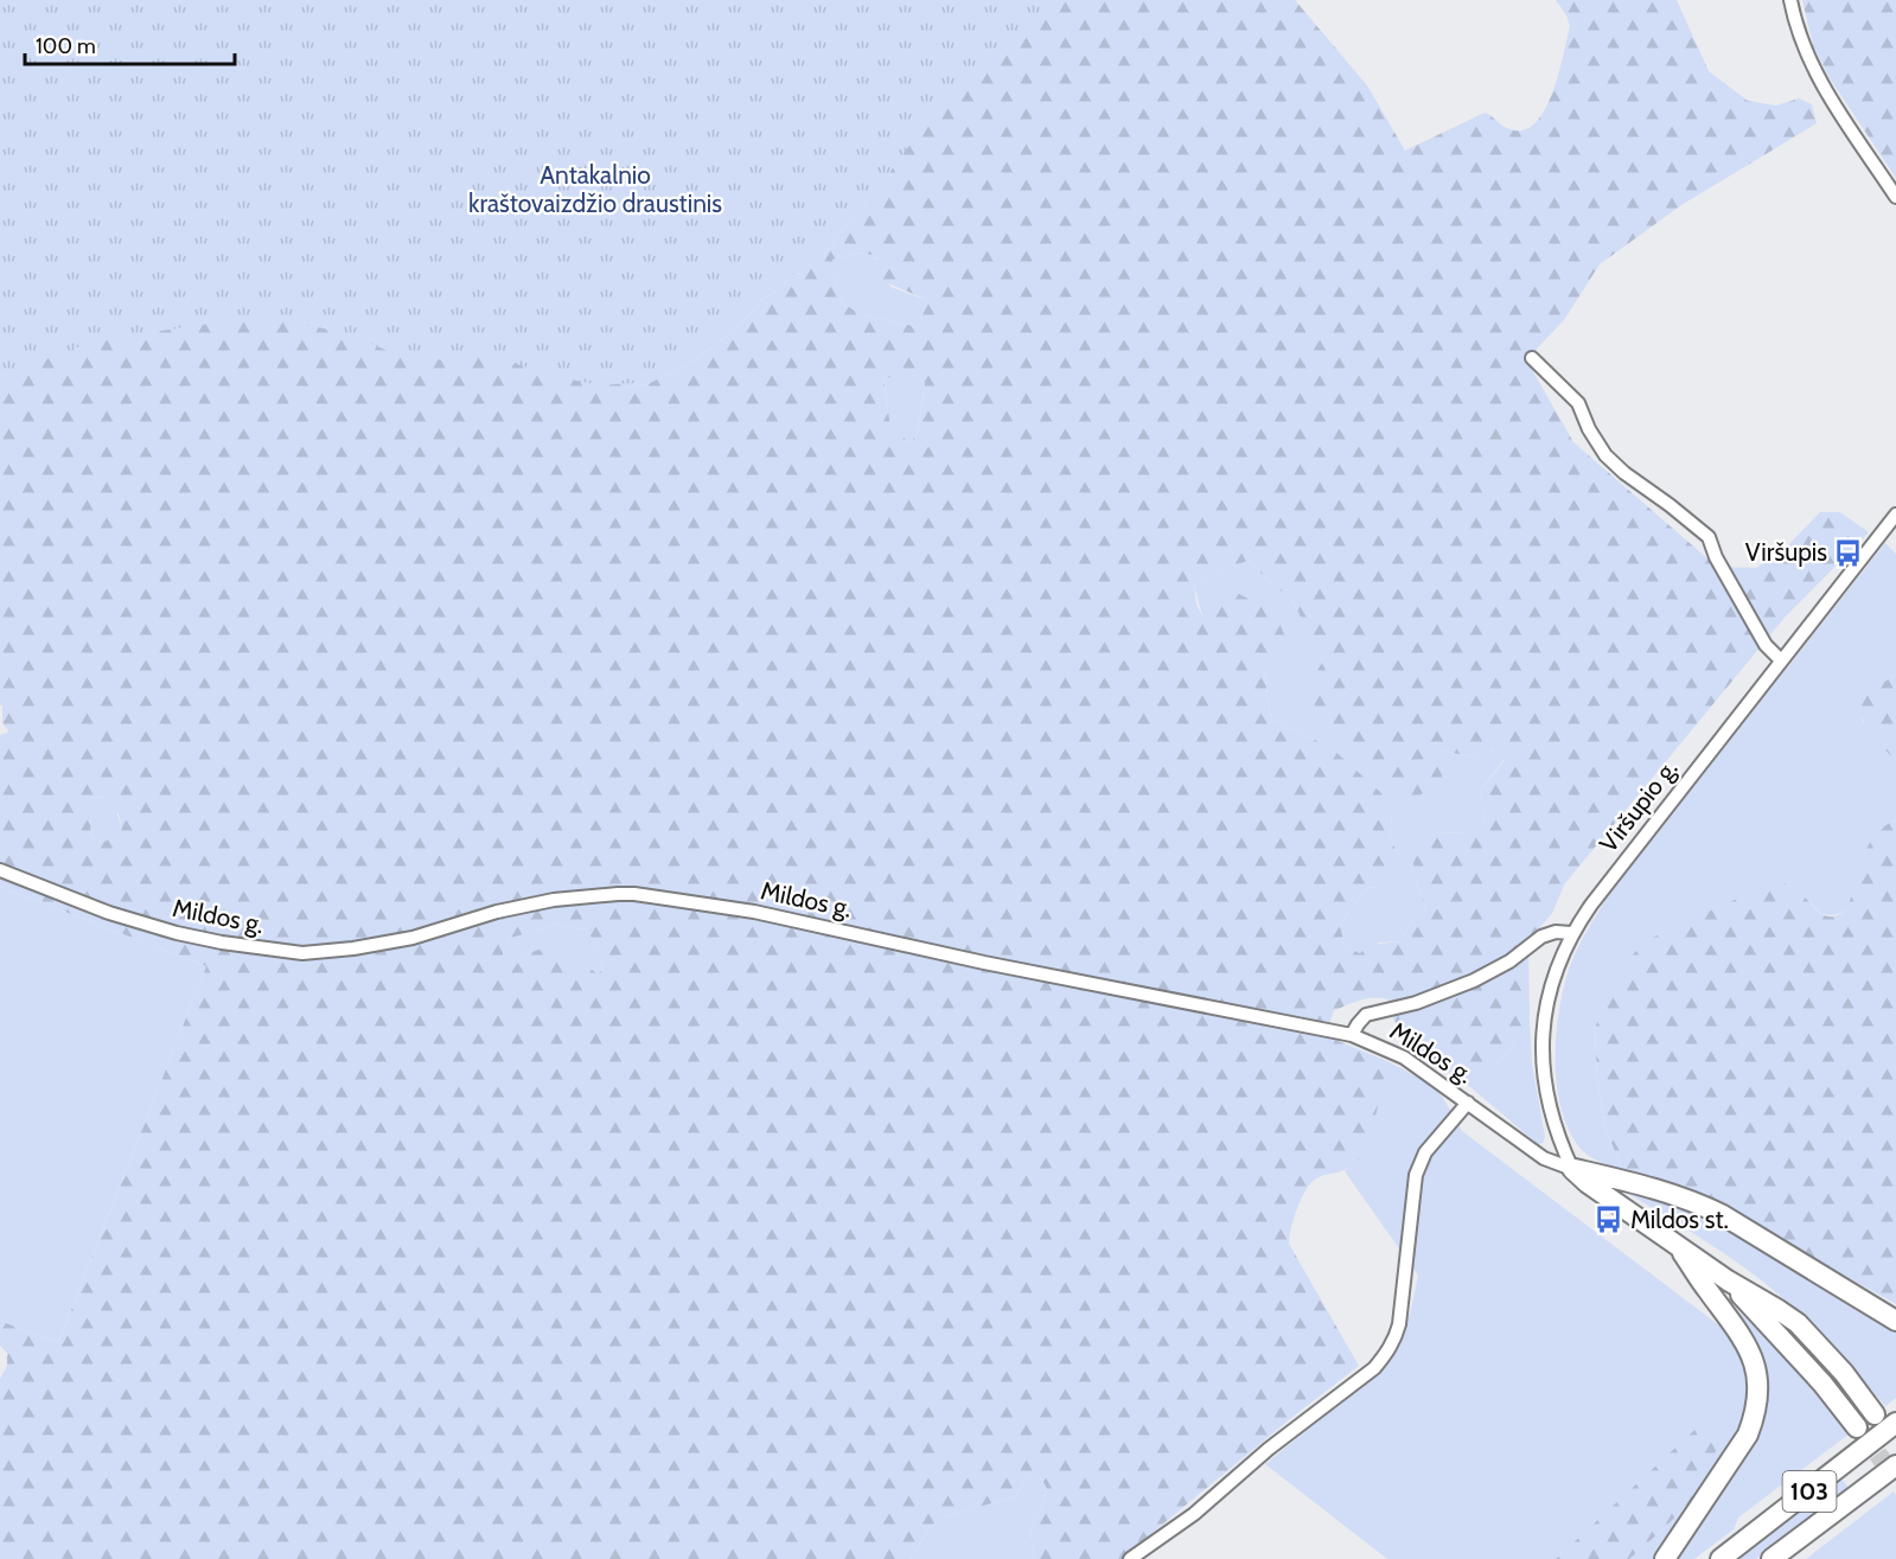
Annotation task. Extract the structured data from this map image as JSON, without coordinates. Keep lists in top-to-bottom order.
{
  "streets": {
    "main road": ["103"],
    "street": ["Viršupio g.", "Mildos g."]
  },
  "crossings": [
    ["Viršupio g.", "Mildos g."]
  ],
  "parks": ["Antakalnio kraštovaizdžio draustinis"],
  "places": {
    "bus stop": ["Viršupis", "Mildos st."]
  },
  "scale_bar": "100 m"
}
